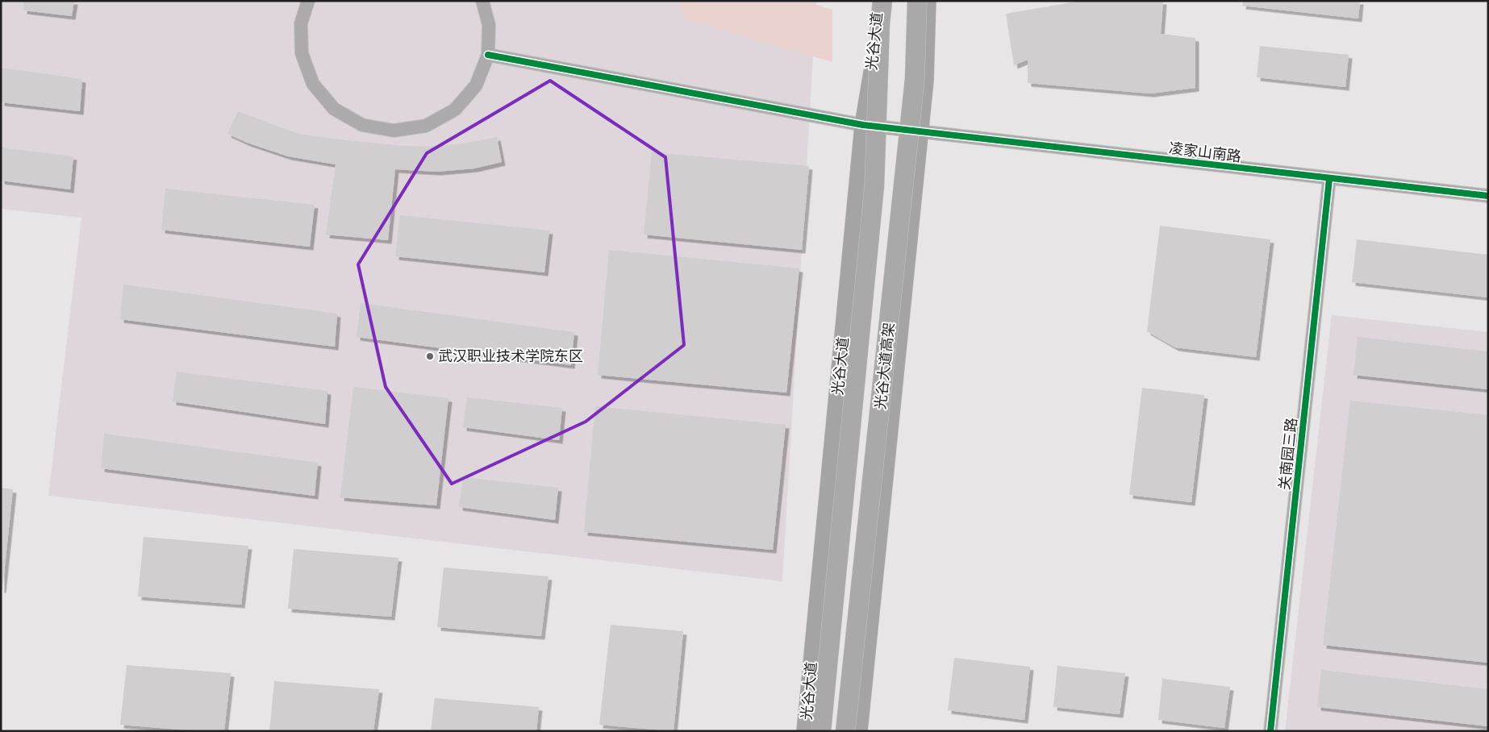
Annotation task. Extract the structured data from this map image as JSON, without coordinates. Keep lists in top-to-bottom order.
{
  "streets": {
    "highway": ["光谷大道高架"],
    "main road": ["光谷大道"],
    "street": ["凌家山南路", "关南园三路"]
  },
  "crossings": [
    ["光谷大道", "凌家山南路"],
    ["凌家山南路", "关南园三路"]
  ],
  "places": ["武汉职业技术学院东区"]
}
